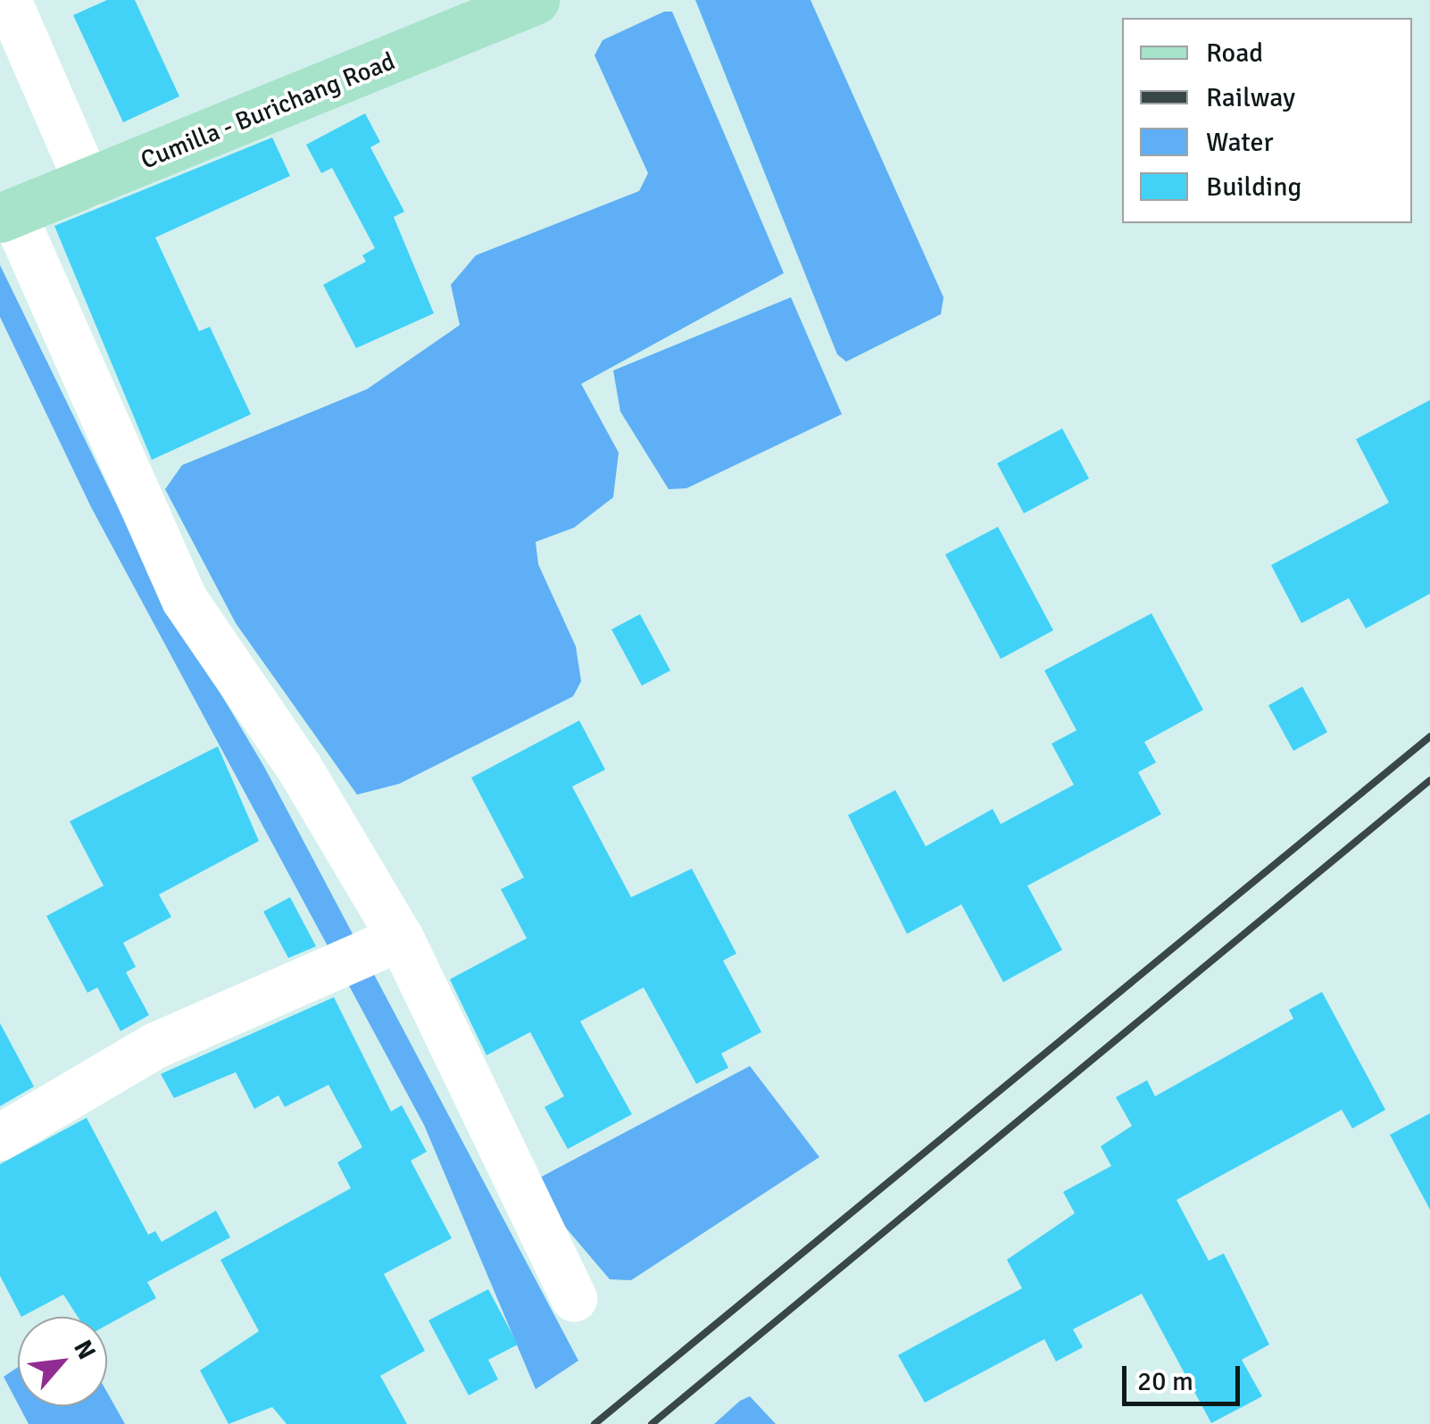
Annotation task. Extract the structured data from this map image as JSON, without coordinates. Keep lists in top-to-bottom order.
{
  "streets": {
    "main road": ["Cumilla - Burichang Road"]
  },
  "legend": [
    "Road",
    "Railway",
    "Water",
    "Building"
  ],
  "scale_bar": "20 m",
  "north": "top right"
}
